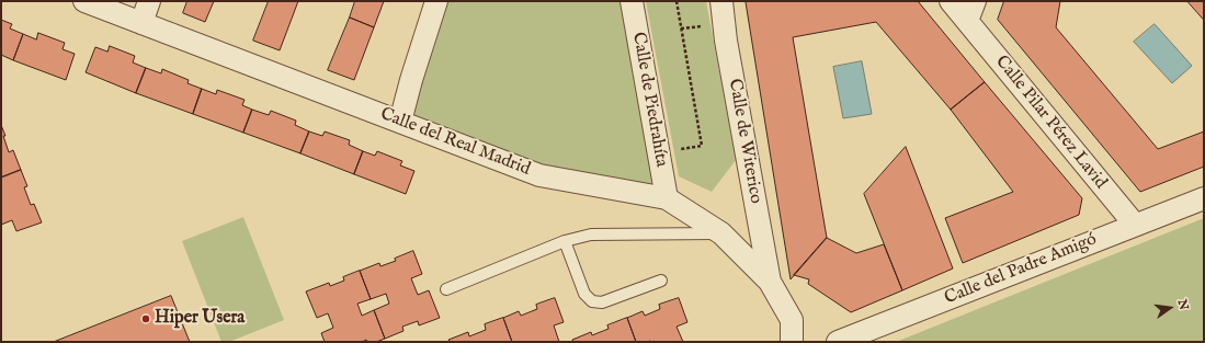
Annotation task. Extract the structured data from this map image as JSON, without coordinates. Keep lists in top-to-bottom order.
{
  "streets": {
    "street": [
      "Calle de Piedrahíta",
      "Calle Pilar Pérez Lavid",
      "Calle de Witerico",
      "Calle del Real Madrid",
      "Calle del Padre Amigó"
    ]
  },
  "crossings": [
    ["Calle de Piedrahíta", "Calle del Real Madrid"],
    ["Calle Pilar Pérez Lavid", "Calle del Padre Amigó"],
    ["Calle de Witerico", "Calle del Real Madrid"]
  ],
  "places": ["Hiper Usera"],
  "north": "right"
}
